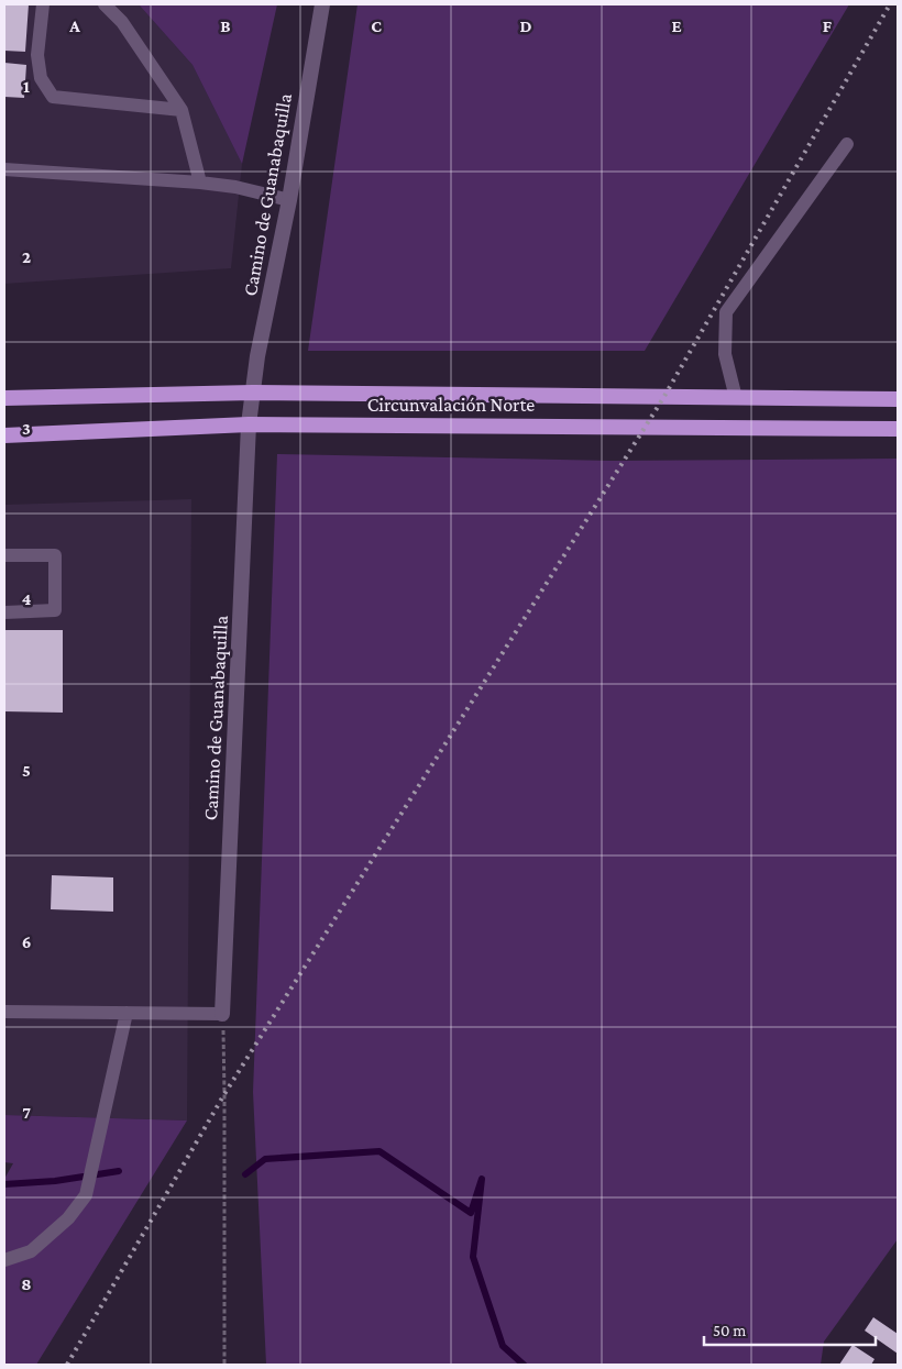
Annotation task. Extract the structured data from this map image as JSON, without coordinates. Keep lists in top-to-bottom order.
{
  "streets": {
    "highway": ["Circunvalación Norte"],
    "street": ["Camino de Guanabaquilla"]
  },
  "crossings": [
    ["Camino de Guanabaquilla", "Circunvalación Norte"]
  ],
  "scale_bar": "50 m",
  "grid": {
    "columns": [
      "A",
      "B",
      "C",
      "D",
      "E",
      "F"
    ],
    "rows": [
      "1",
      "2",
      "3",
      "4",
      "5",
      "6",
      "7",
      "8"
    ]
  }
}
